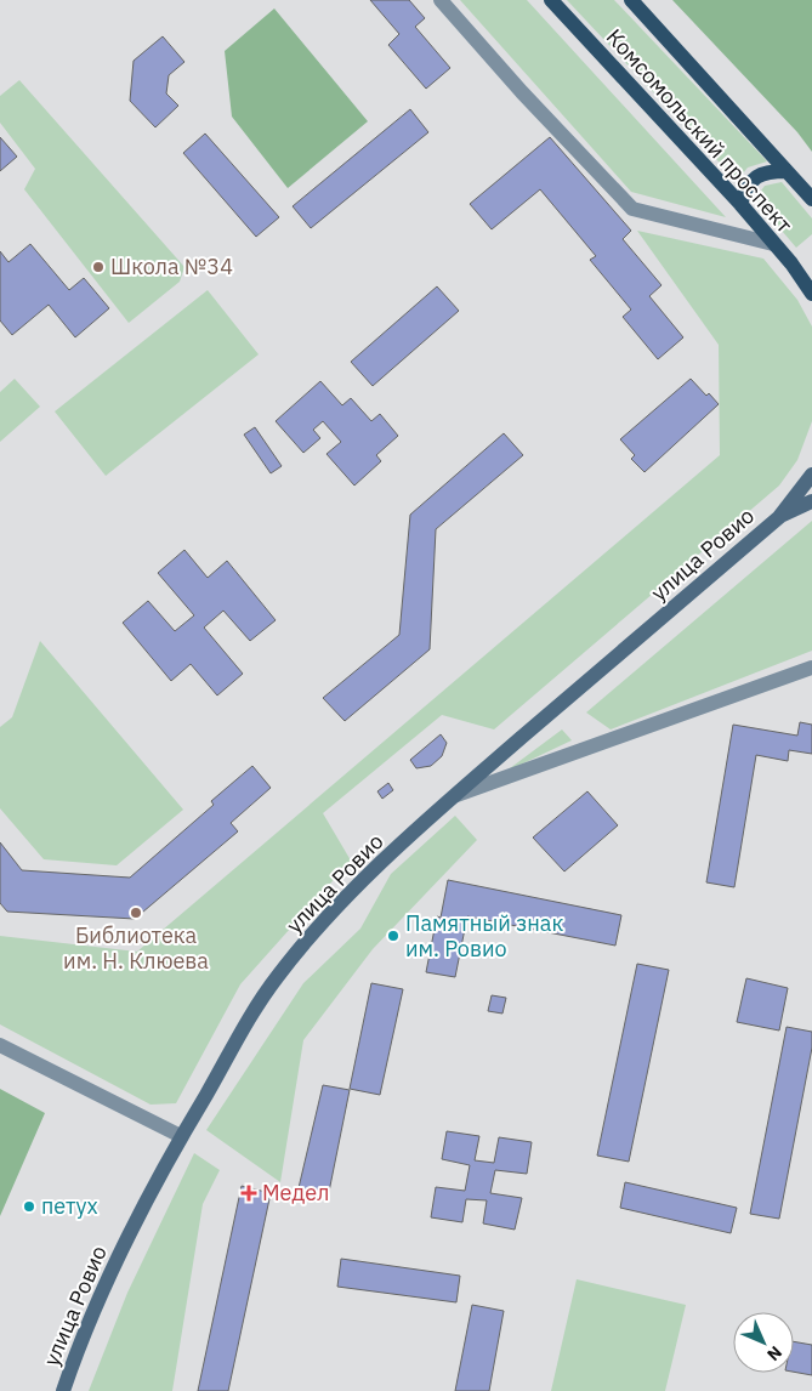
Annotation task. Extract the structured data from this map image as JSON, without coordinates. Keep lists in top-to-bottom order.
{
  "streets": {
    "main road": ["Комсомольский проспект", "улица Ровио"]
  },
  "places": {
    "other": [
      "Школа №34",
      "Библиотека им. Н. Клюева",
      "Памятный знак им. Ровио",
      "петух"
    ],
    "health": ["Медел"]
  },
  "north": "bottom right"
}
